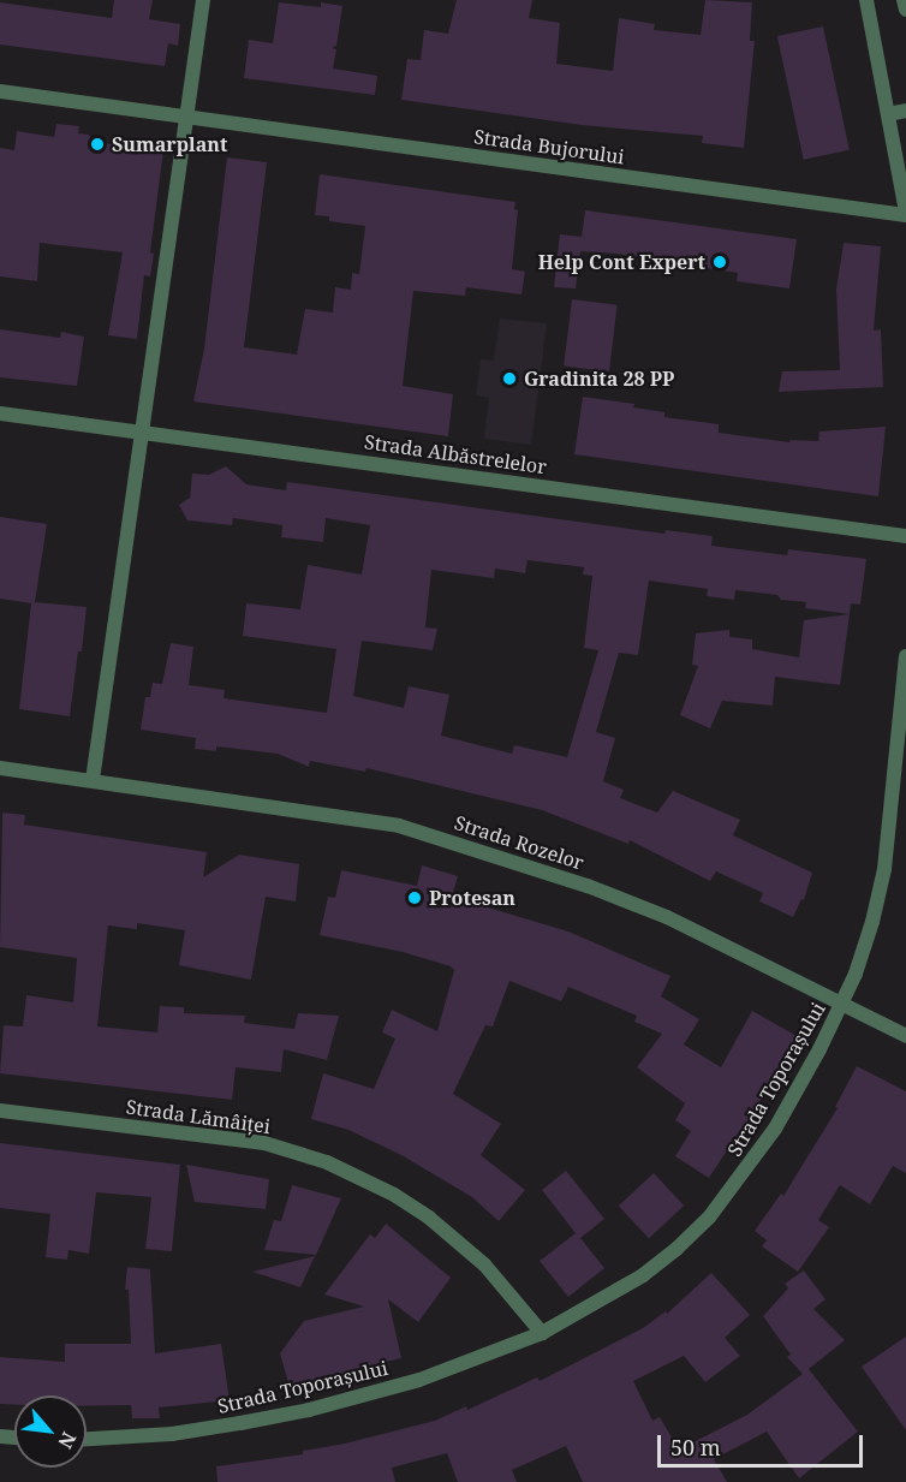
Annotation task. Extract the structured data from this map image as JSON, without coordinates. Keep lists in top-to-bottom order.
{
  "streets": {
    "street": [
      "Strada Bujorului",
      "Strada Albăstrelelor",
      "Strada Rozelor",
      "Strada Toporașului",
      "Strada Lămâiței"
    ]
  },
  "crossings": [
    ["Strada Rozelor", "Strada Toporașului"],
    ["Strada Toporașului", "Strada Lămâiței"]
  ],
  "places": [
    "Sumarplant",
    "Help Cont Expert",
    "Gradinita 28 PP",
    "Protesan"
  ],
  "scale_bar": "50 m",
  "north": "bottom right"
}
